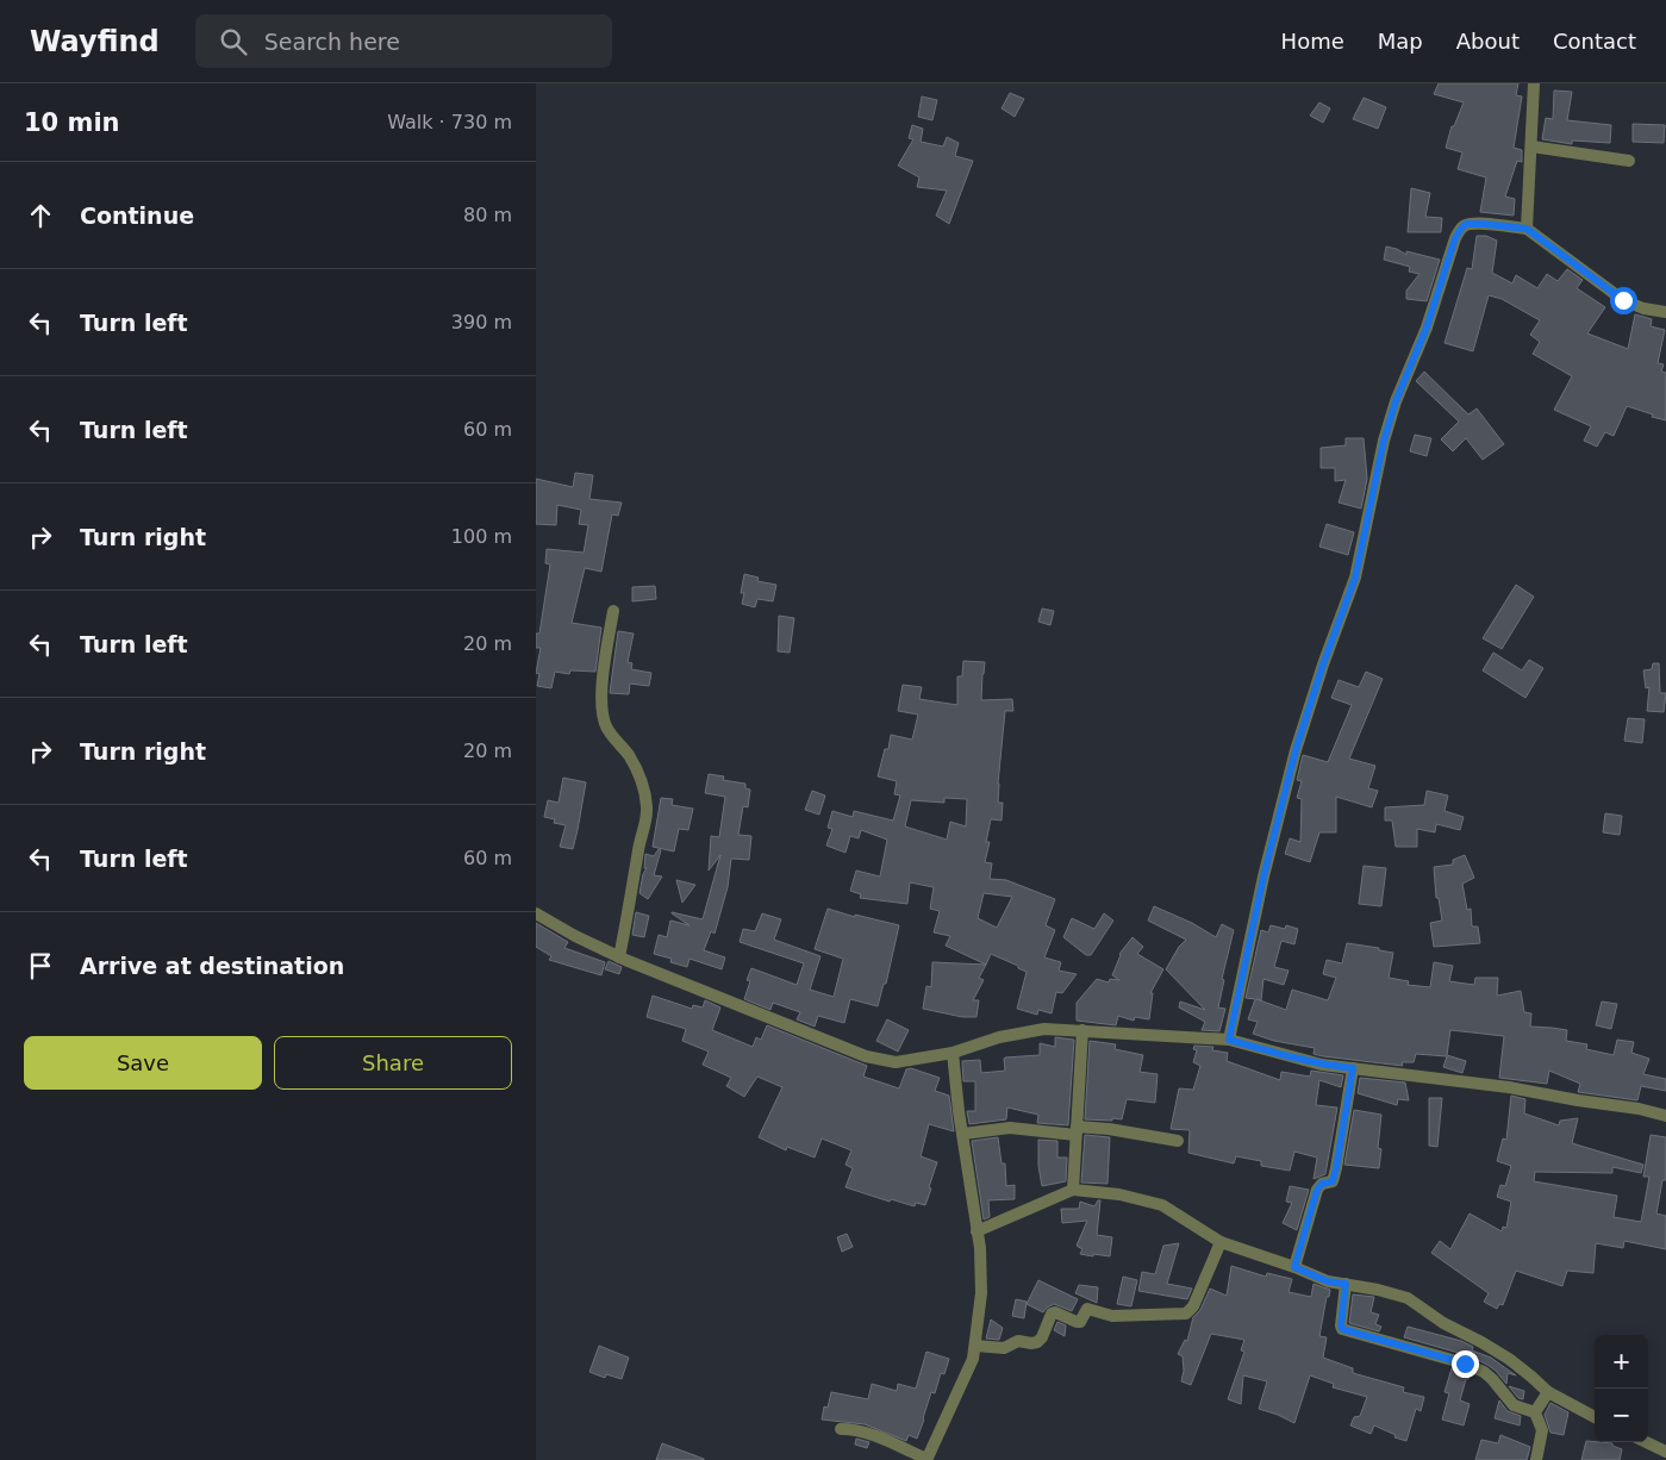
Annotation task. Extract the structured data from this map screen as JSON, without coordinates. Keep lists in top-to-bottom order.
{
  "page": {
    "header": "Wayfind",
    "search": "Search here",
    "nav": [
      "Home",
      "Map",
      "About",
      "Contact"
    ],
    "heading": ["10 min", "Walk · 730 m"],
    "list": [
      ["Continue", "80 m"],
      ["Turn left", "390 m"],
      ["Turn left", "60 m"],
      ["Turn right", "100 m"],
      ["Turn left", "20 m"],
      ["Turn right", "20 m"],
      ["Turn left", "60 m"],
      "Arrive at destination"
    ],
    "buttons": ["Save", "Share"],
    "map_buttons": ["+", "−"]
  }
}
